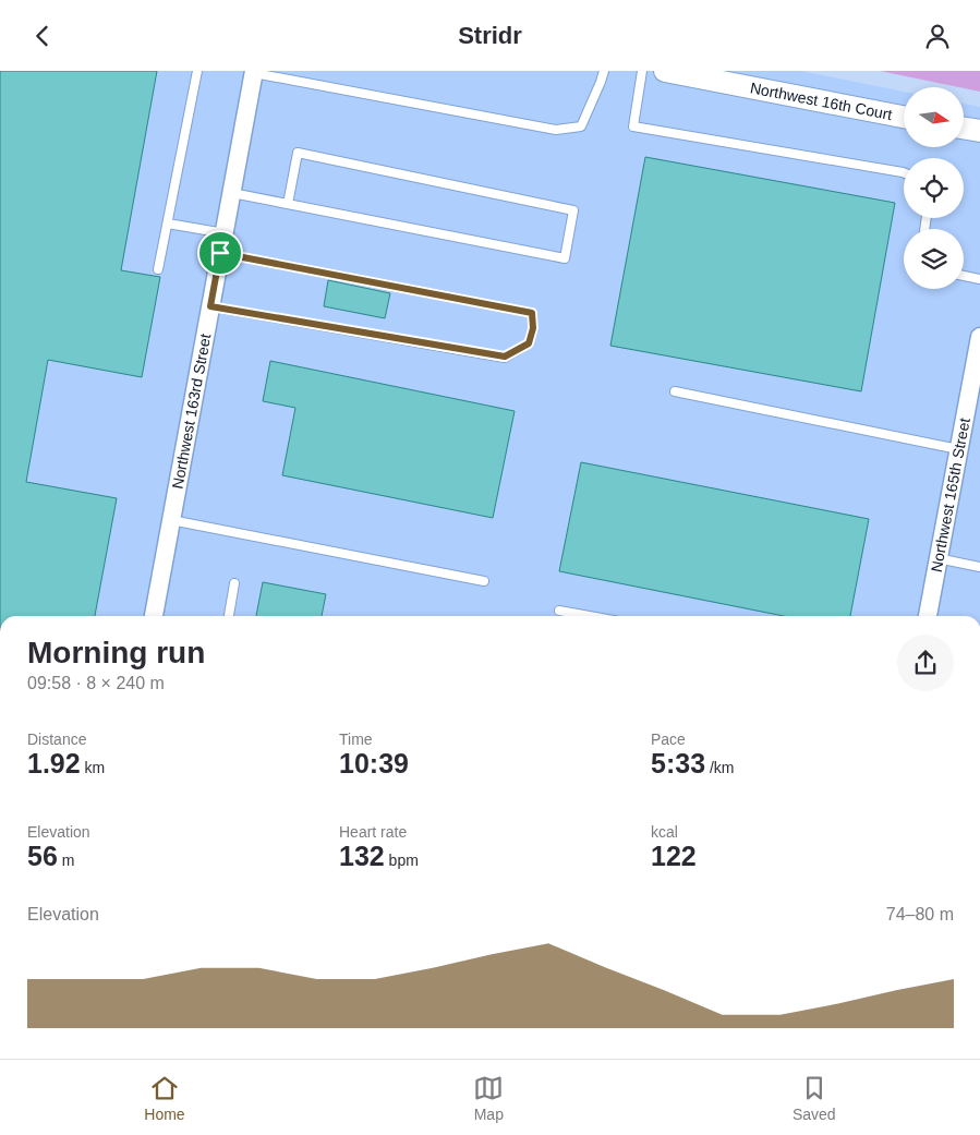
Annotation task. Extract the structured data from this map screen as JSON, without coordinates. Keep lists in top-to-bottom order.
{
  "streets": {
    "street": ["Northwest 16th Court", "Northwest 163rd Street", "Northwest 165th Street"]
  },
  "north": "right",
  "page": {
    "header": "Stridr",
    "heading": ["Morning run", "09:58 · 8 × 240 m"],
    "stats": [
      ["Distance", "1.92 km"],
      ["Time", "10:39"],
      ["Pace", "5:33 /km"],
      ["Elevation", "56 m"],
      ["Heart rate", "132 bpm"],
      ["kcal", "122"]
    ],
    "chart": ["Elevation", "74–80 m"],
    "tabs": ["Home", "Map", "Saved"]
  }
}
